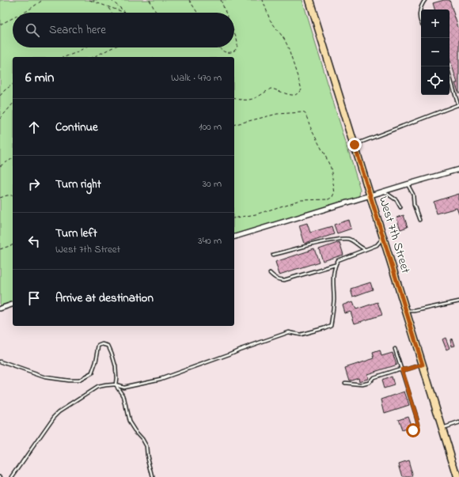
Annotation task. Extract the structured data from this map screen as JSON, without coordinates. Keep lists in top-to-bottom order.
{
  "streets": {
    "main road": ["West 7th Street"]
  },
  "page": {
    "map_buttons": ["+", "−"],
    "search": "Search here",
    "heading": ["6 min", "Walk · 470 m"],
    "list": [
      ["Continue", "100 m"],
      ["Turn right", "30 m"],
      ["Turn left", "West 7th Street", "340 m"],
      "Arrive at destination"
    ]
  }
}
